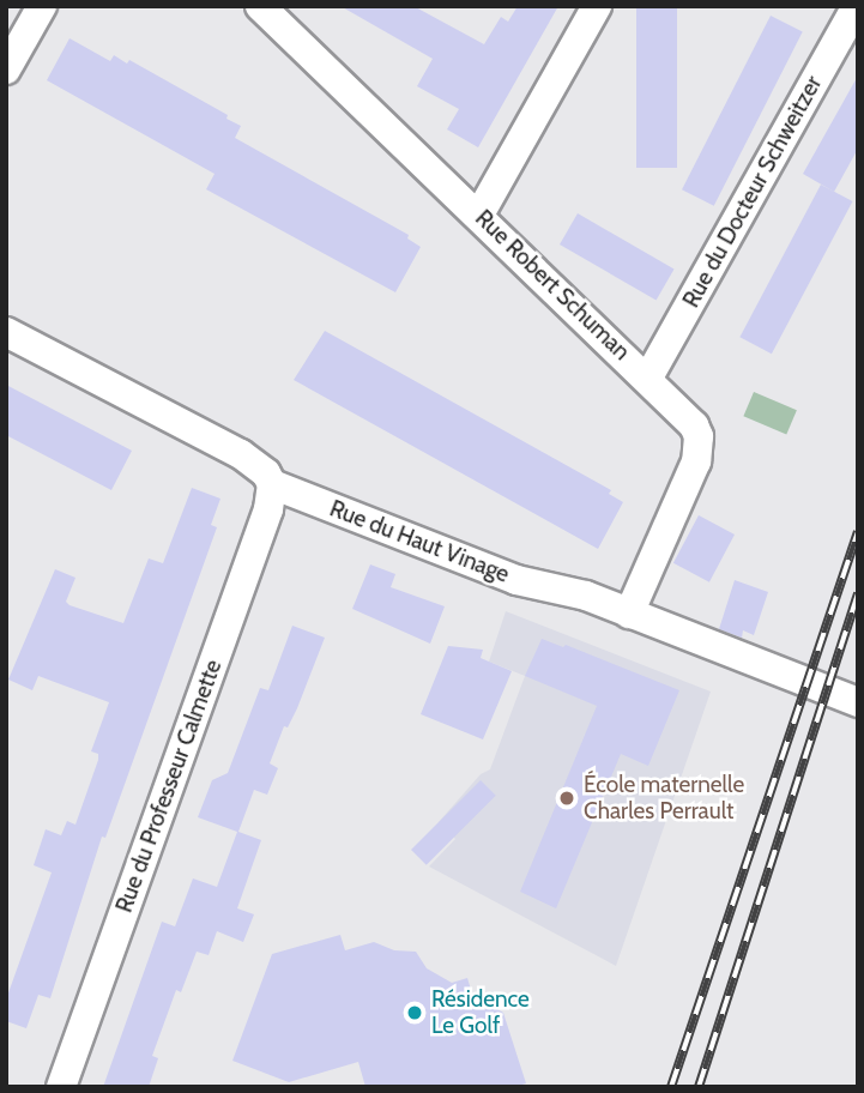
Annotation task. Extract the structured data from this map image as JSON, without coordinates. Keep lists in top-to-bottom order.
{
  "streets": {
    "street": [
      "Rue du Docteur Schweitzer",
      "Rue Robert Schuman",
      "Rue du Haut Vinage",
      "Rue du Professeur Calmette"
    ]
  },
  "crossings": [
    ["Rue du Docteur Schweitzer", "Rue Robert Schuman"],
    ["Rue Robert Schuman", "Rue du Haut Vinage"],
    ["Rue du Haut Vinage", "Rue du Professeur Calmette"]
  ],
  "places": ["École maternelle Charles Perrault", "Résidence Le Golf"]
}
